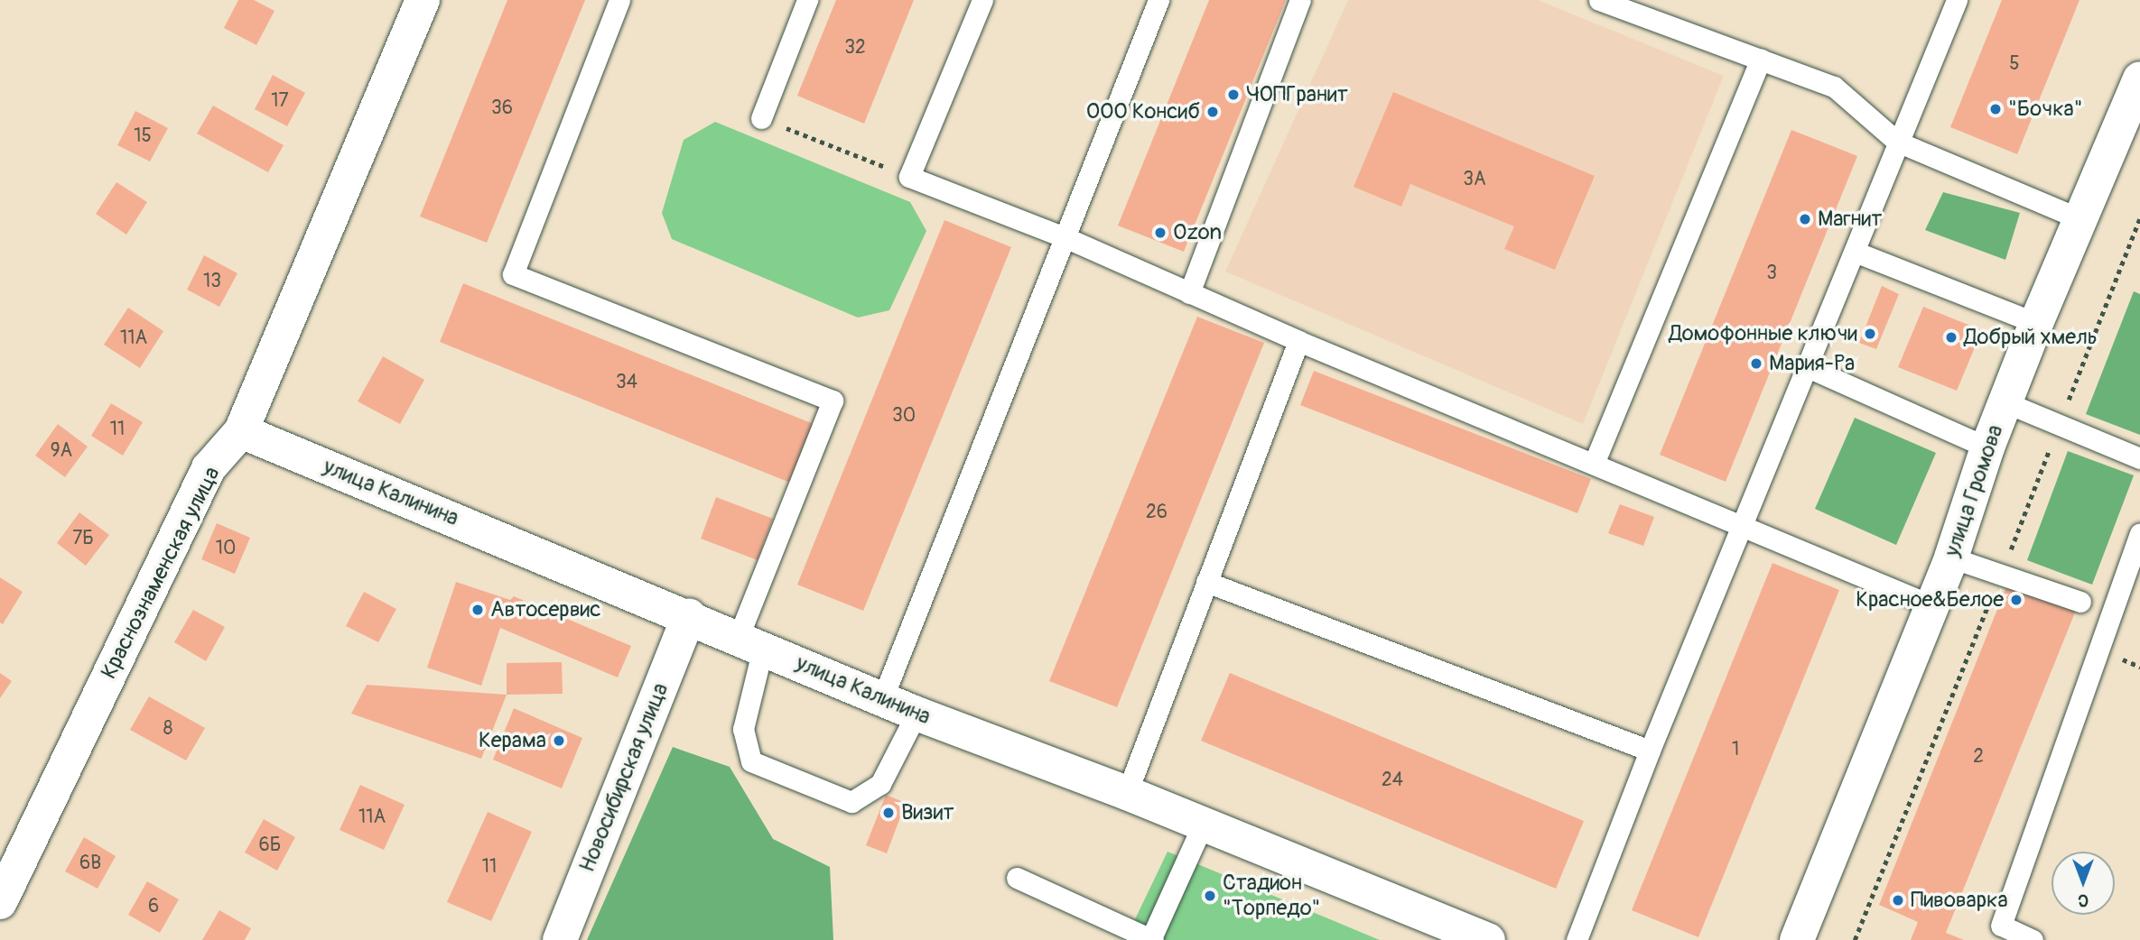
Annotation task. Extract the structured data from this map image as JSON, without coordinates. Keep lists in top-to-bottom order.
{
  "streets": {
    "street": [
      "улица Громова",
      "улица Калинина",
      "Краснознаменская улица",
      "Новосибирская улица"
    ]
  },
  "crossings": [
    ["улица Калинина", "Краснознаменская улица"],
    ["улица Калинина", "Новосибирская улица"]
  ],
  "places": [
    "ЧОПГранит",
    "\"Бочка\"",
    "ООО Консиб",
    "Магнит",
    "Ozon",
    "Домофонные ключи",
    "Добрый хмель",
    "Мария-Ра",
    "Красное&Белое",
    "Автосервис",
    "Керама",
    "Визит",
    "Стадион \"Торпедо\"",
    "Пивоварка"
  ],
  "house_numbers": [
    "32",
    "5",
    "17",
    "36",
    "15",
    "3А",
    "3",
    "13",
    "11А",
    "34",
    "30",
    "11",
    "9А",
    "26",
    "7Б",
    "10",
    "8",
    "1",
    "2",
    "24",
    "11А",
    "6Б",
    "6В",
    "11",
    "6"
  ],
  "north": "bottom"
}
